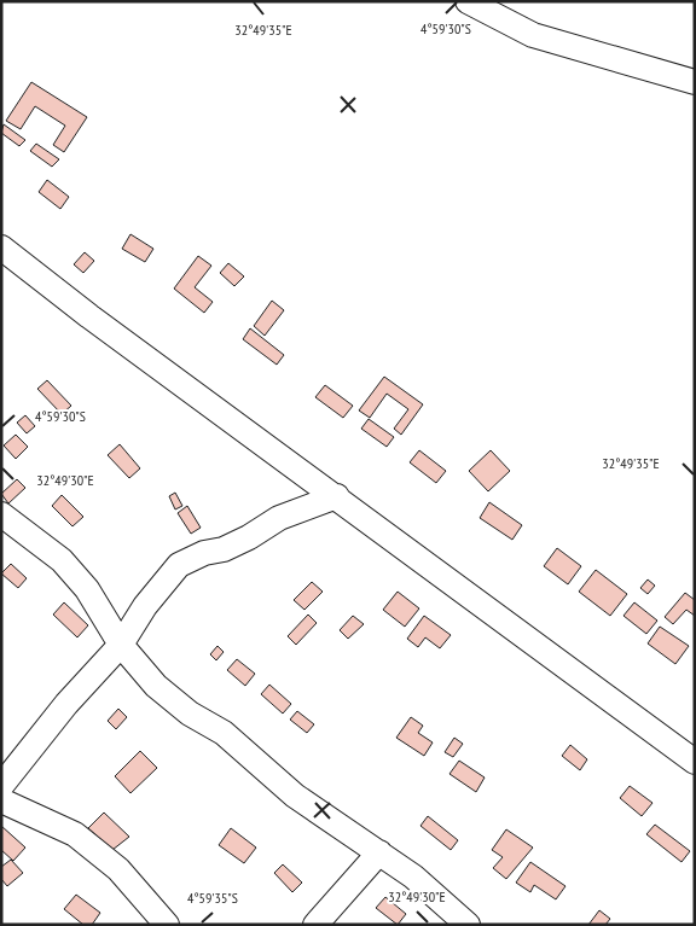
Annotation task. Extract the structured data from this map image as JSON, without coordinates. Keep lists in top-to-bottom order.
{
  "coordinates": [
    "4°59'30\"S",
    "32°49'35\"E",
    "32°49'30\"E",
    "4°59'35\"S"
  ]
}
